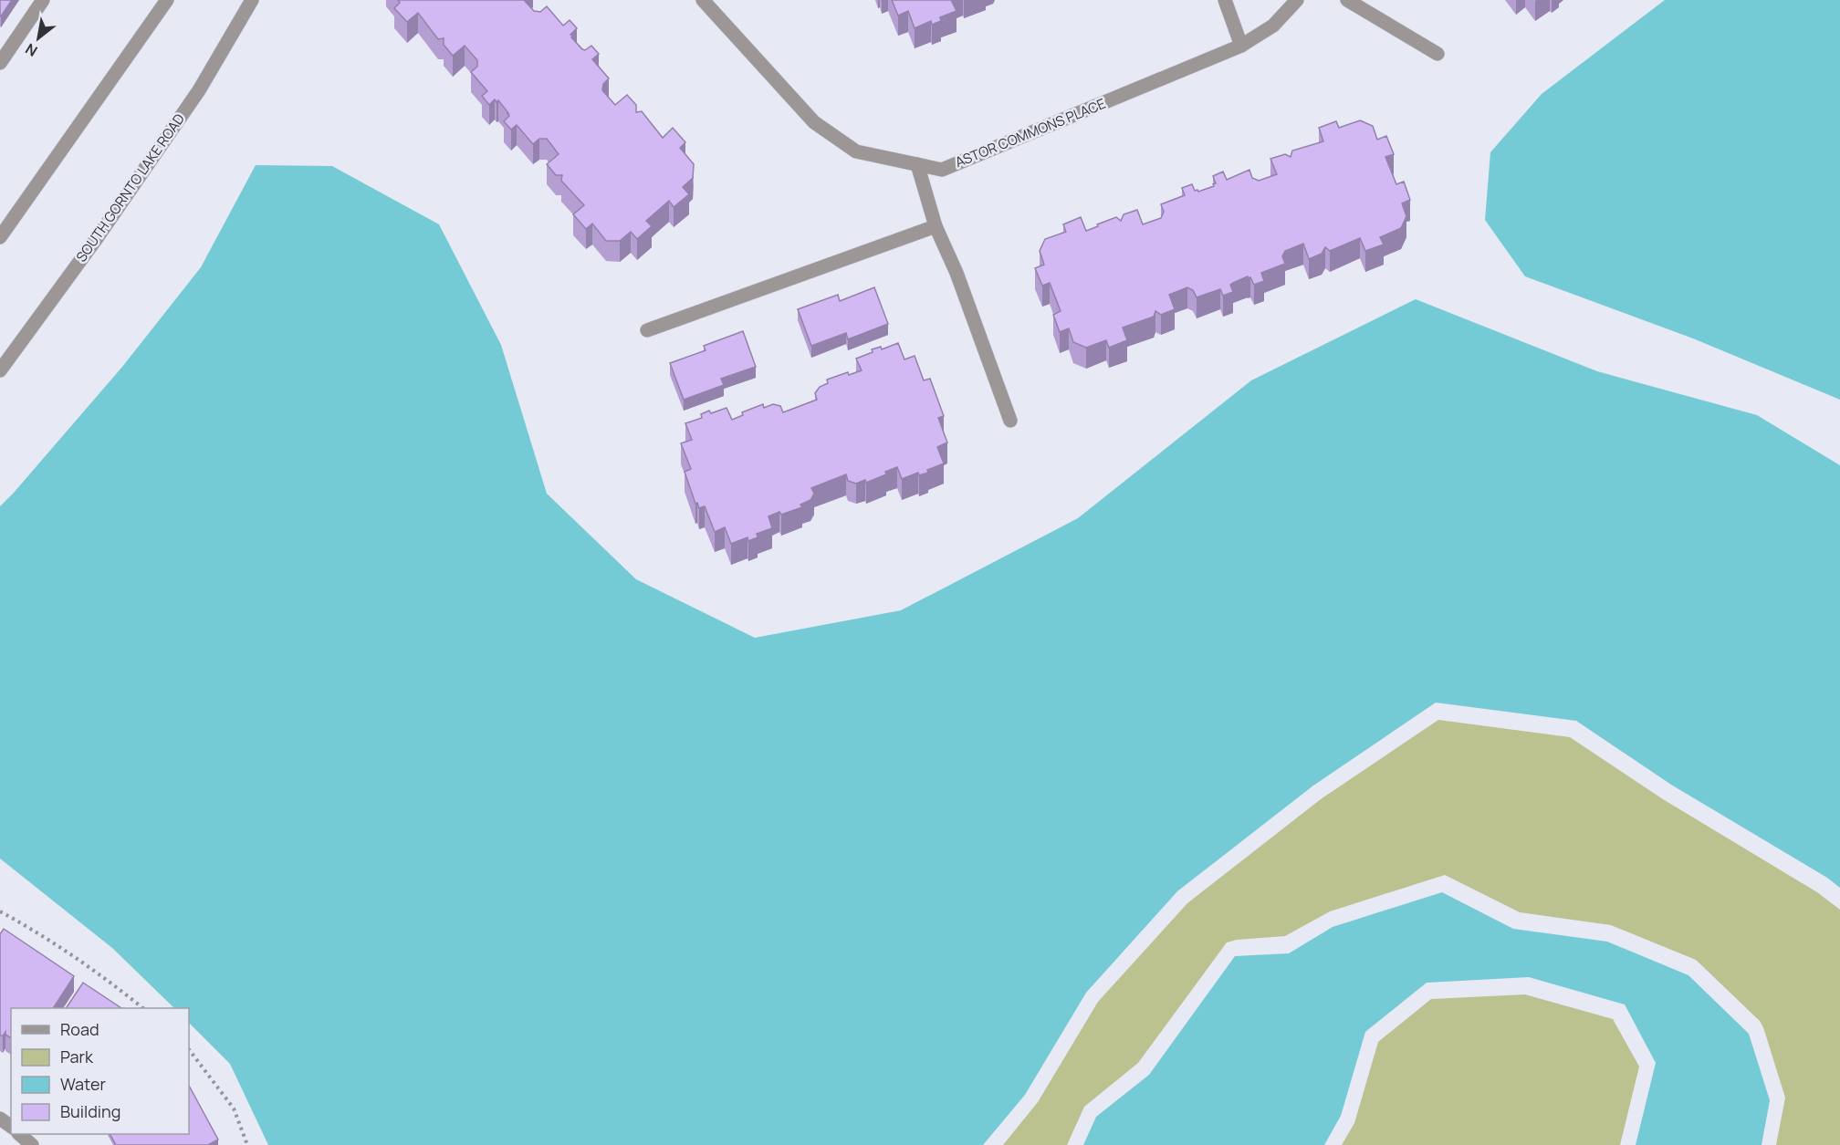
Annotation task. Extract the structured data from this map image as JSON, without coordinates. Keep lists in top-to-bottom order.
{
  "streets": {
    "street": ["ASTOR COMMONS PLACE", "SOUTH GORNTO LAKE ROAD"]
  },
  "legend": [
    "Road",
    "Park",
    "Water",
    "Building"
  ],
  "north": "bottom left"
}
